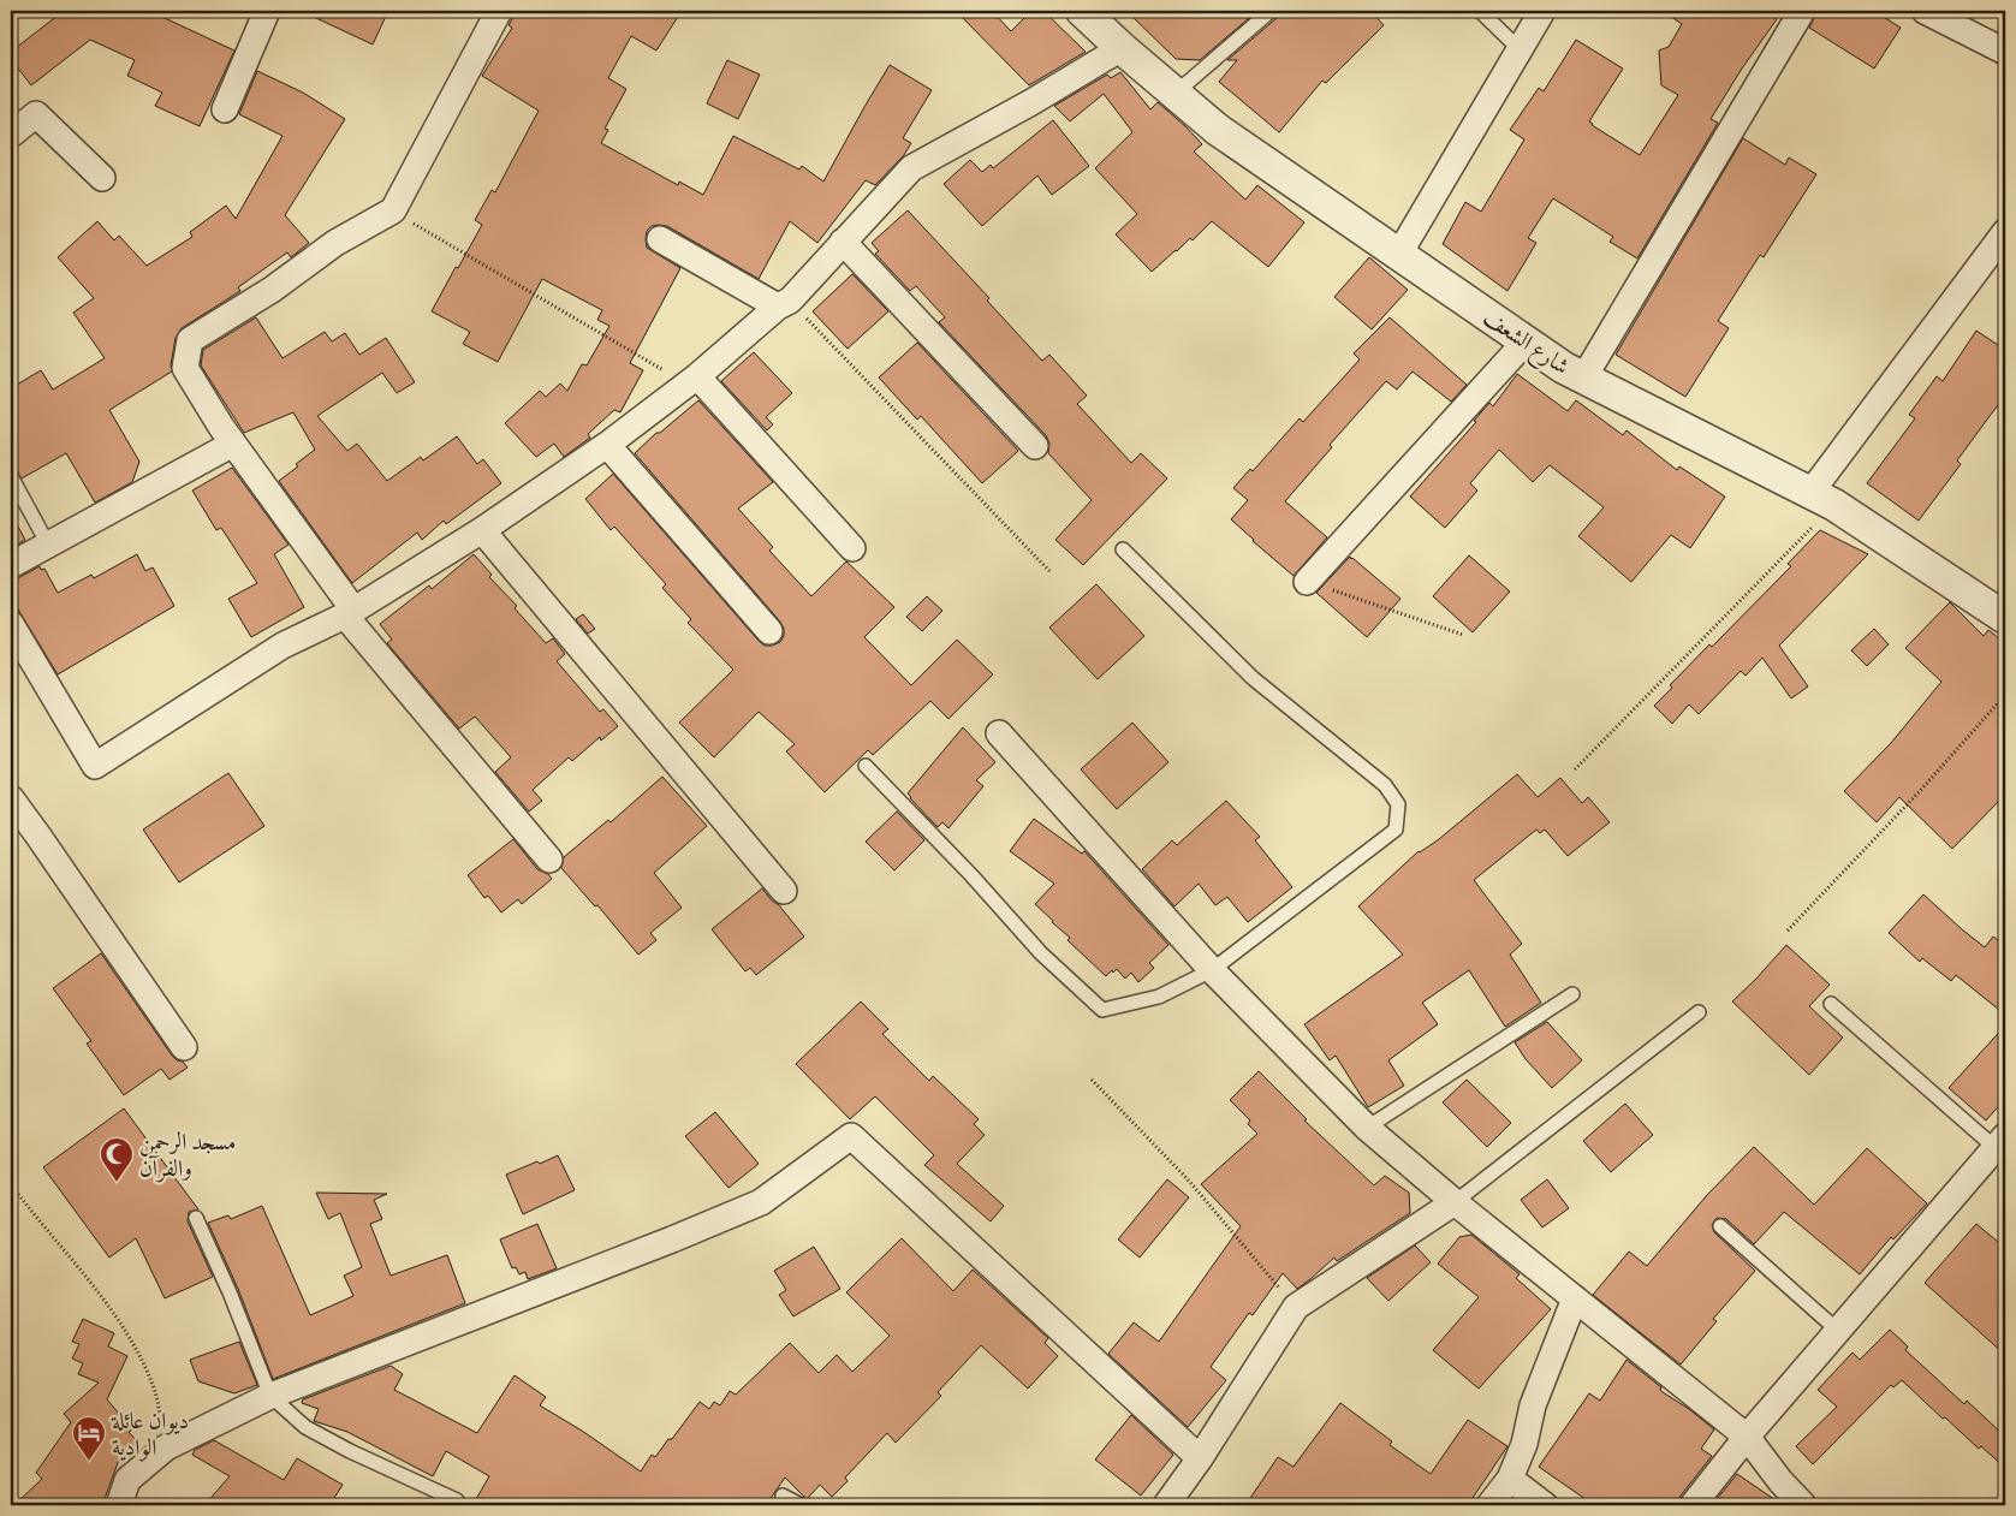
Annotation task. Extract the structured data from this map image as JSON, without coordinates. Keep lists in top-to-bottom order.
{
  "streets": {
    "street": ["شارع الشعف"]
  },
  "places": {
    "mosque": ["مسجد الرحمن والفرآن"],
    "hotel": ["ديوان عائلة الوادية"]
  }
}
